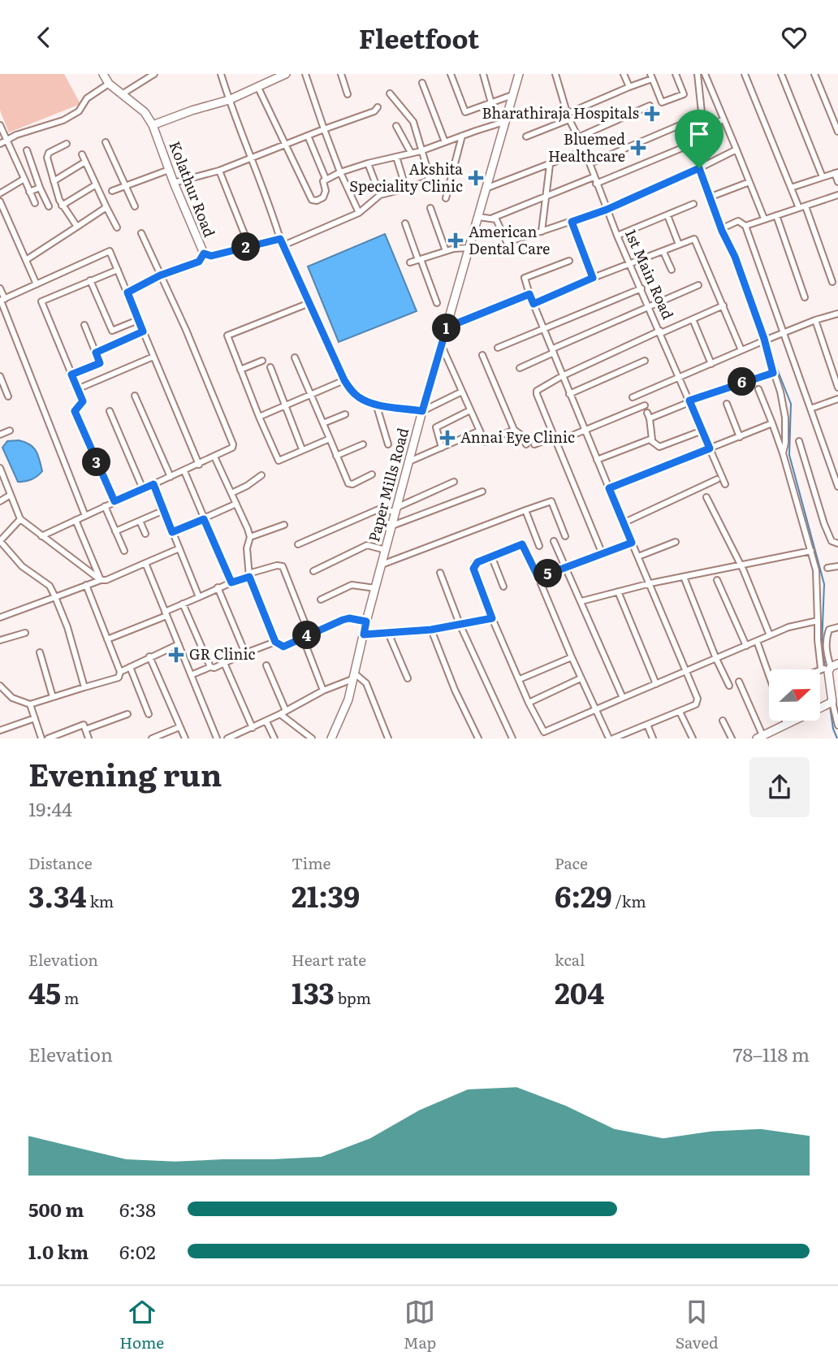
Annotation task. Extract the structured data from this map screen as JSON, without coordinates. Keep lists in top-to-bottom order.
{
  "streets": {
    "main road": ["Kolathur Road", "Paper Mills Road"],
    "street": ["1st Main Road"]
  },
  "places": {
    "health": [
      "Bharathiraja Hospitals",
      "Bluemed Healthcare",
      "Akshita Speciality Clinic",
      "American Dental Care",
      "Annai Eye Clinic",
      "GR Clinic"
    ]
  },
  "north": "right",
  "page": {
    "header": "Fleetfoot",
    "pins": [
      "2",
      "1",
      "6",
      "3",
      "5",
      "4"
    ],
    "heading": ["Evening run", "19:44"],
    "stats": [
      ["Distance", "3.34 km"],
      ["Time", "21:39"],
      ["Pace", "6:29 /km"],
      ["Elevation", "45 m"],
      ["Heart rate", "133 bpm"],
      ["kcal", "204"]
    ],
    "chart": ["Elevation", "78–118 m"],
    "list": [
      {
        "name": "500 m",
        "note": "6:38"
      },
      {
        "name": "1.0 km",
        "note": "6:02"
      }
    ],
    "tabs": ["Home", "Map", "Saved"]
  }
}
